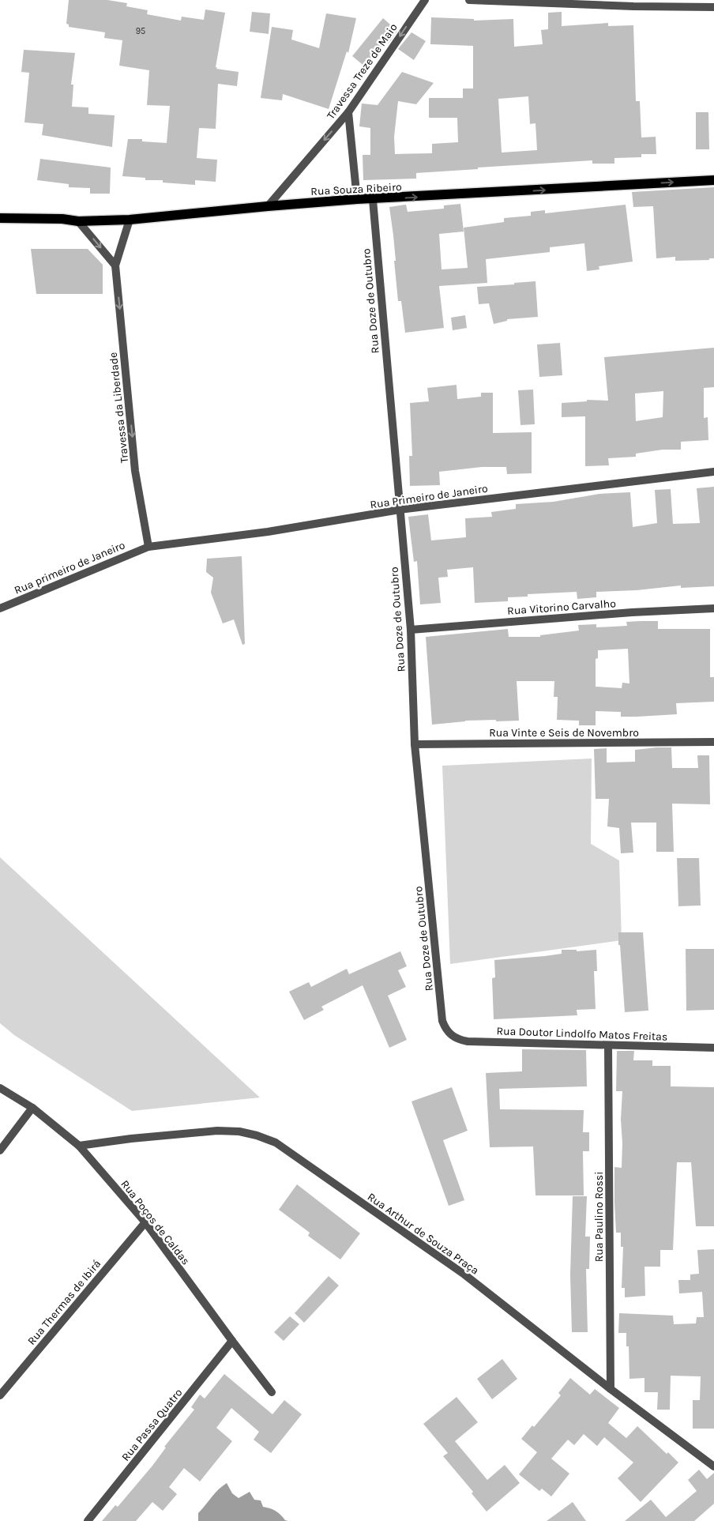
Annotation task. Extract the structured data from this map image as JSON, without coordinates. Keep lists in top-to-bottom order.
{
  "streets": {
    "main road": ["Rua Souza Ribeiro"],
    "street": [
      "Travessa Treze de Maio",
      "Rua Doze de Outubro",
      "Travessa da Liberdade",
      "Rua Primeiro de Janeiro",
      "Rua primeiro de Janeiro",
      "Rua Vitorino Carvalho",
      "Rua Vinte e Seis de Novembro",
      "Rua Doutor Lindolfo Matos Freitas",
      "Rua Paulino Rossi",
      "Rua Poços de Caldas",
      "Rua Arthur de Souza Praça",
      "Rua Thermas de Ibirá",
      "Rua Passa Quatro"
    ]
  },
  "crossings": [
    ["Travessa Treze de Maio", "Rua Souza Ribeiro"],
    ["Rua Souza Ribeiro", "Rua Doze de Outubro"],
    ["Rua Doze de Outubro", "Rua Primeiro de Janeiro"],
    ["Rua Doze de Outubro", "Rua Vitorino Carvalho"],
    ["Rua Doze de Outubro", "Rua Vinte e Seis de Novembro"],
    ["Rua Doze de Outubro", "Rua Doutor Lindolfo Matos Freitas"],
    ["Travessa da Liberdade", "Rua Primeiro de Janeiro"],
    ["Travessa da Liberdade", "Rua primeiro de Janeiro"],
    ["Rua Primeiro de Janeiro", "Rua primeiro de Janeiro"],
    ["Rua Doutor Lindolfo Matos Freitas", "Rua Paulino Rossi"],
    ["Rua Paulino Rossi", "Rua Arthur de Souza Praça"],
    ["Rua Poços de Caldas", "Rua Arthur de Souza Praça"],
    ["Rua Poços de Caldas", "Rua Thermas de Ibirá"],
    ["Rua Poços de Caldas", "Rua Passa Quatro"]
  ],
  "one_way": ["Travessa Treze de Maio", "Rua Souza Ribeiro", "Travessa da Liberdade"],
  "house_numbers": ["95"]
}
